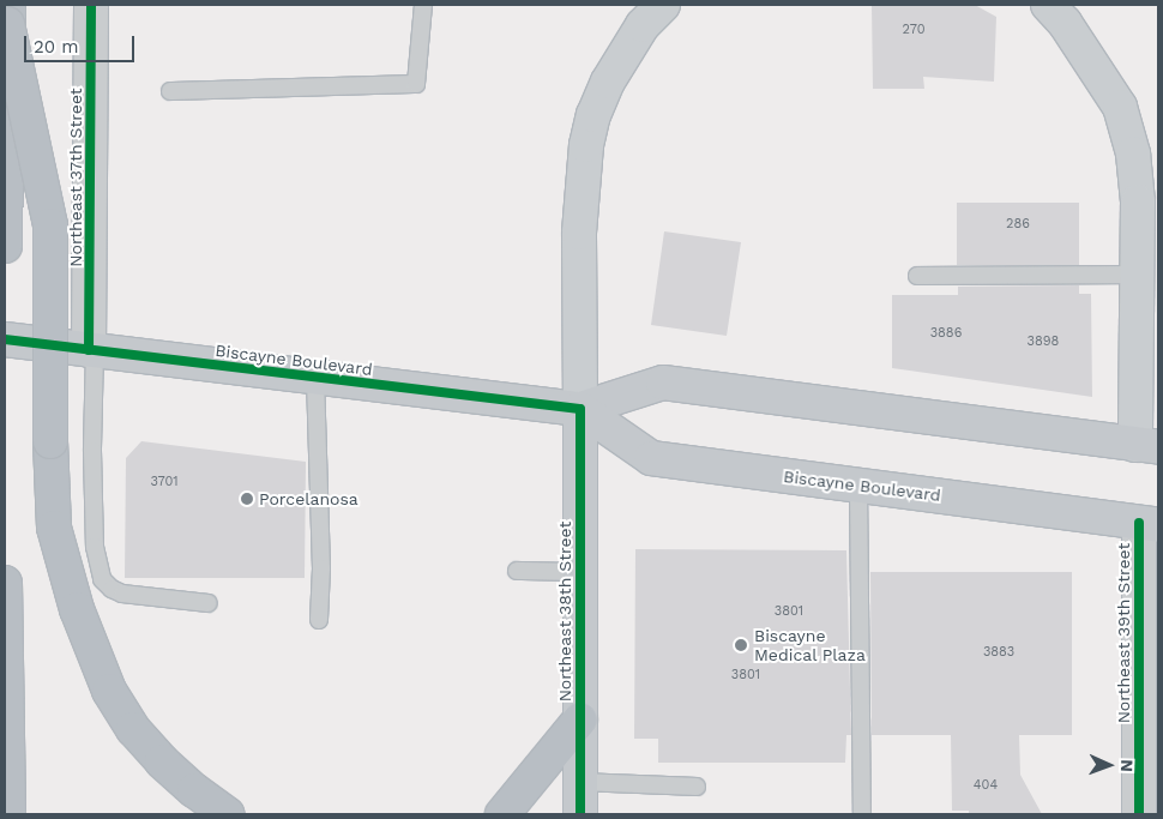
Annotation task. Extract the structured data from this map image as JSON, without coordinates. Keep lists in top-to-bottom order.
{
  "streets": {
    "main road": ["Biscayne Boulevard", "Northeast 38th Street"],
    "street": ["Northeast 37th Street", "Northeast 39th Street"]
  },
  "crossings": [
    ["Northeast 37th Street", "Biscayne Boulevard"],
    ["Biscayne Boulevard", "Northeast 38th Street"],
    ["Biscayne Boulevard", "Northeast 39th Street"]
  ],
  "places": ["Porcelanosa", "Biscayne Medical Plaza"],
  "house_numbers": [
    "270",
    "286",
    "3886",
    "3898",
    "3701",
    "3801",
    "3883",
    "3801",
    "404"
  ],
  "scale_bar": "20 m",
  "north": "right"
}
